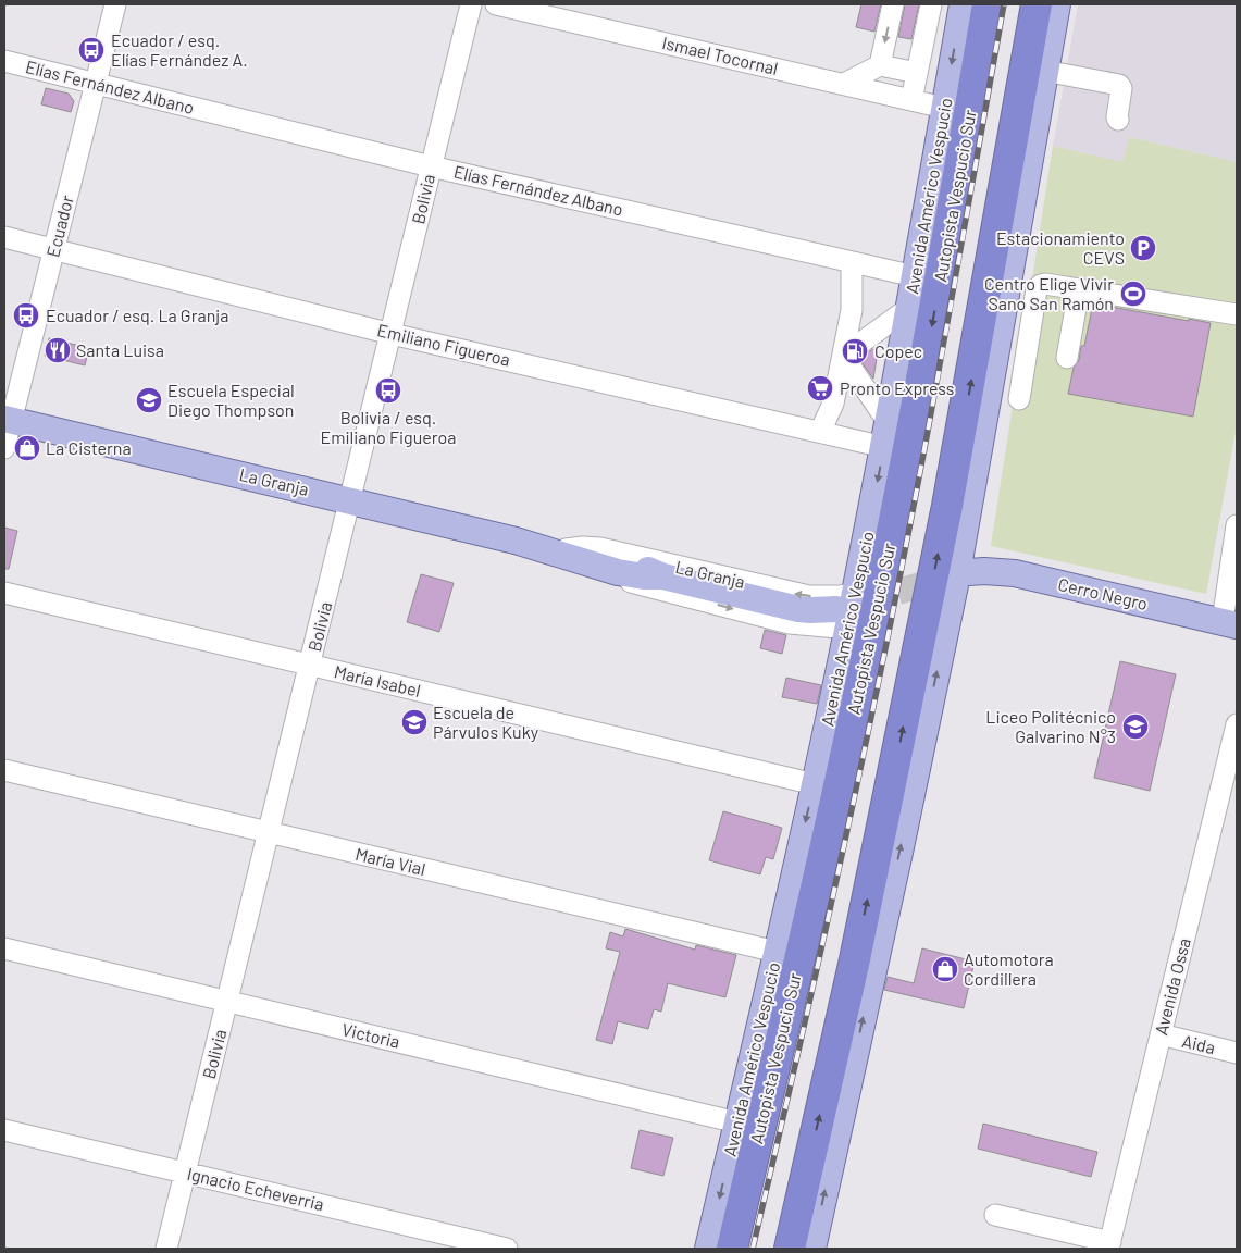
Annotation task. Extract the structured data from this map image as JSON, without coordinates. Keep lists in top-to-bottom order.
{
  "streets": {
    "highway": ["Autopista Vespucio Sur"],
    "main road": ["Avenida Américo Vespucio", "La Granja"],
    "street": [
      "Ismael Tocornal",
      "Elías Fernández Albano",
      "Bolivia",
      "Ecuador",
      "Emiliano Figueroa",
      "María Isabel",
      "María Vial",
      "Avenida Ossa",
      "Victoria",
      "Aida",
      "Ignacio Echeverria"
    ]
  },
  "crossings": [
    ["Ismael Tocornal", "Avenida Américo Vespucio"],
    ["Elías Fernández Albano", "Avenida Américo Vespucio"],
    ["Elías Fernández Albano", "Bolivia"],
    ["Elías Fernández Albano", "Ecuador"],
    ["Avenida Américo Vespucio", "Emiliano Figueroa"],
    ["Avenida Américo Vespucio", "La Granja"],
    ["Avenida Américo Vespucio", "María Isabel"],
    ["Avenida Américo Vespucio", "María Vial"],
    ["Avenida Américo Vespucio", "Victoria"],
    ["Bolivia", "Emiliano Figueroa"],
    ["Bolivia", "La Granja"],
    ["Bolivia", "María Isabel"],
    ["Bolivia", "María Vial"],
    ["Bolivia", "Victoria"],
    ["Bolivia", "Ignacio Echeverria"],
    ["Ecuador", "Emiliano Figueroa"],
    ["Ecuador", "La Granja"],
    ["Avenida Ossa", "Aida"]
  ],
  "places": {
    "bus stop": ["Ecuador / esq. Elías Fernández A.", "Ecuador / esq. La Granja", "Bolivia / esq. Emiliano Figueroa"],
    "parking": ["Estacionamiento CEVS"],
    "sports": ["Centro Elige Vivir Sano San Ramón"],
    "restaurant": ["Santa Luisa"],
    "fuel station": ["Copec"],
    "supermarket": ["Pronto Express"],
    "school or university": ["Escuela Especial Diego Thompson", "Escuela de Párvulos Kuky", "Liceo Politécnico Galvarino N°3"],
    "shop": ["La Cisterna", "Automotora Cordillera"]
  }
}
